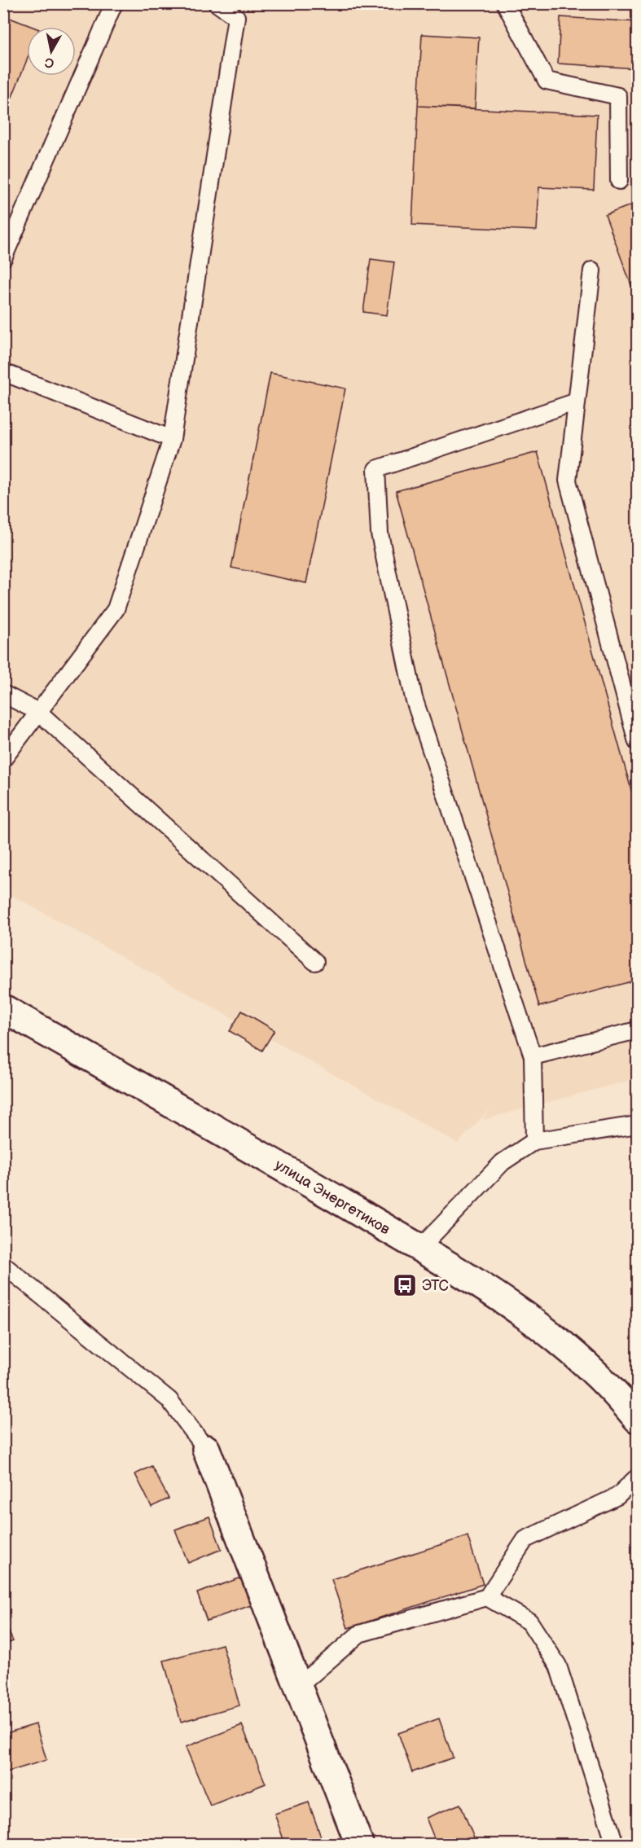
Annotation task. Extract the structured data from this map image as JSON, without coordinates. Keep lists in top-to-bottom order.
{
  "streets": {
    "street": ["улица Энергетиков"]
  },
  "places": {
    "bus stop": ["ЭТС"]
  },
  "north": "bottom"
}
